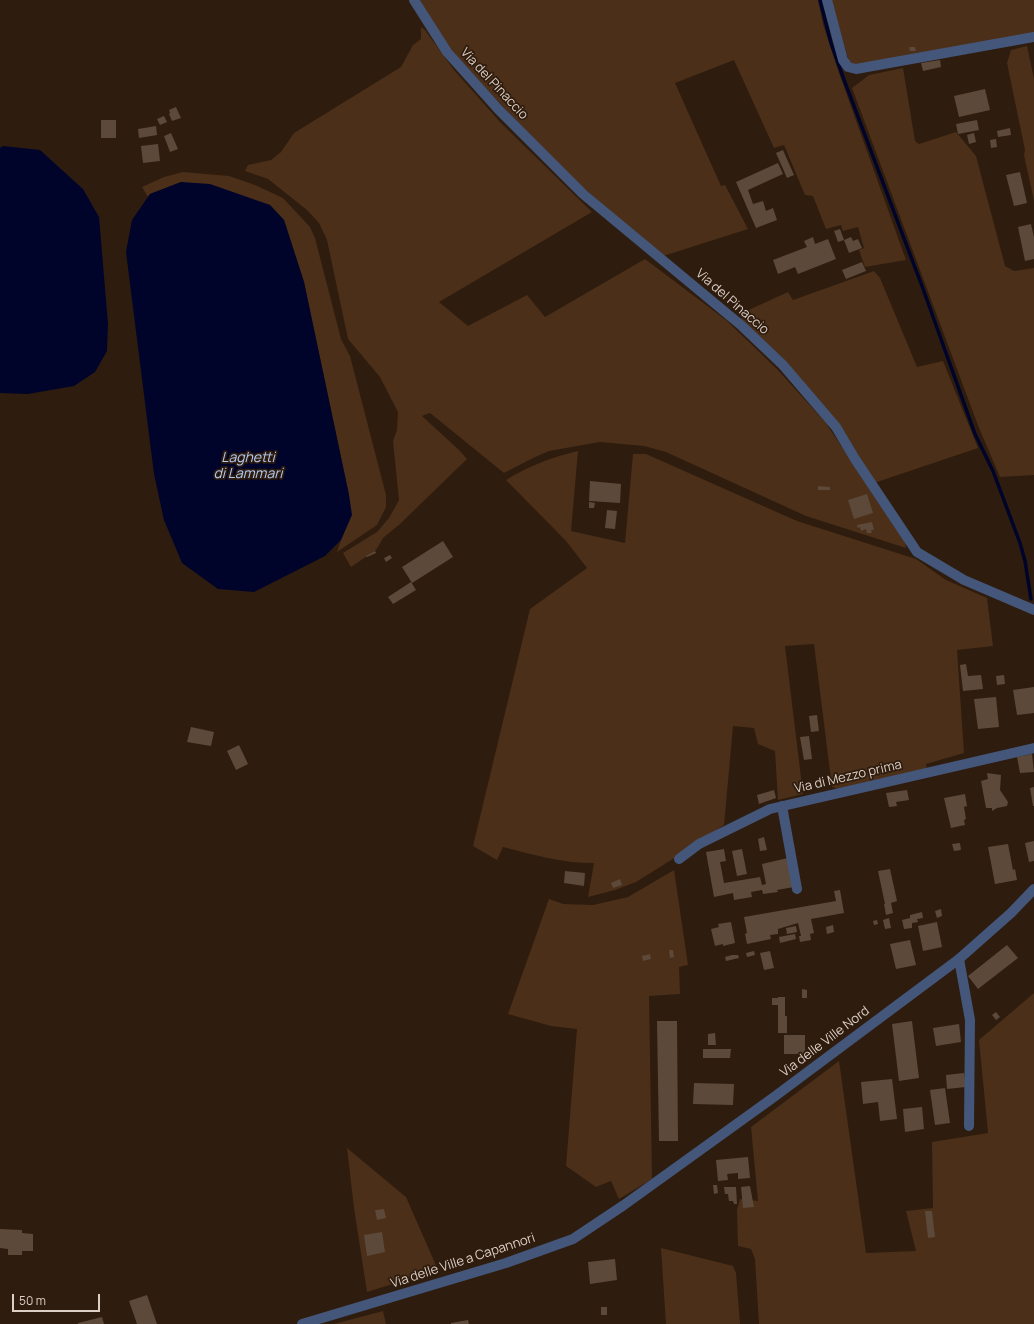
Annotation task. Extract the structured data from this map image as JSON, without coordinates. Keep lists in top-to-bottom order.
{
  "streets": {
    "street": [
      "Via del Pinaccio",
      "Via di Mezzo prima",
      "Via delle Ville Nord",
      "Via delle Ville a Capannori"
    ]
  },
  "crossings": [
    ["Via delle Ville Nord", "Via delle Ville a Capannori"]
  ],
  "water": ["Laghetti di Lammari"],
  "scale_bar": "50 m"
}
